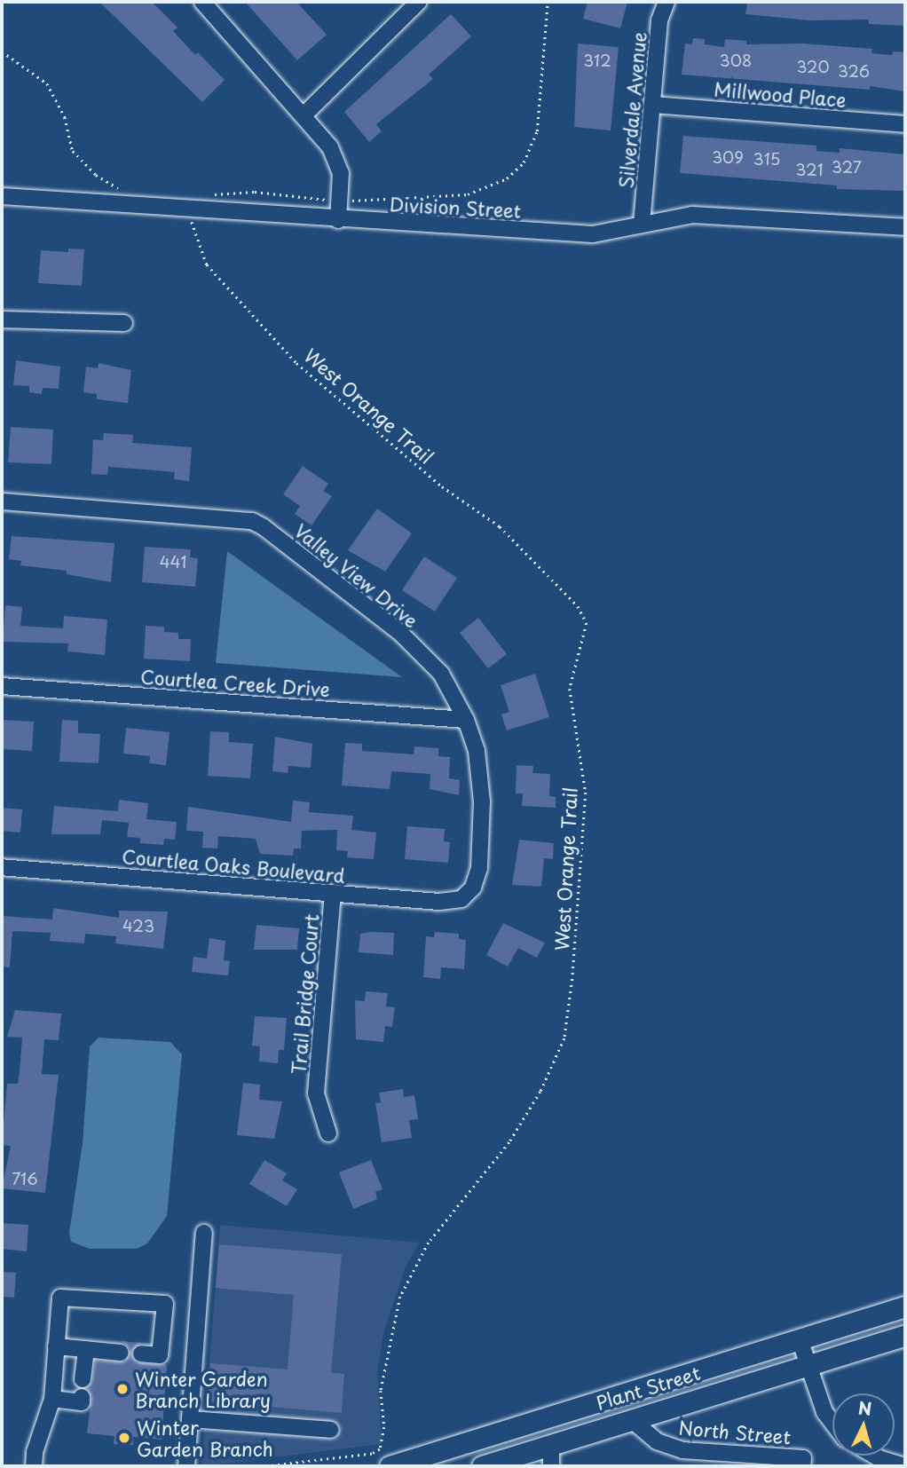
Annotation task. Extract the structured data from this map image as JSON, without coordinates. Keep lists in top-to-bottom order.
{
  "streets": {
    "main road": ["Plant Street"],
    "street": [
      "Millwood Place",
      "Silverdale Avenue",
      "Division Street",
      "Valley View Drive",
      "Courtlea Creek Drive",
      "Courtlea Oaks Boulevard",
      "Trail Bridge Court",
      "North Street"
    ],
    "path": ["West Orange Trail"]
  },
  "crossings": [
    ["Millwood Place", "Silverdale Avenue"],
    ["Silverdale Avenue", "Division Street"],
    ["Valley View Drive", "Courtlea Creek Drive"],
    ["Valley View Drive", "Courtlea Oaks Boulevard"],
    ["Courtlea Oaks Boulevard", "Trail Bridge Court"],
    ["Plant Street", "North Street"]
  ],
  "places": ["Winter Garden Branch Library", "Winter Garden Branch"],
  "house_numbers": [
    "312",
    "308",
    "320",
    "326",
    "309",
    "315",
    "327",
    "321",
    "441",
    "423",
    "716"
  ],
  "north": "top"
}
